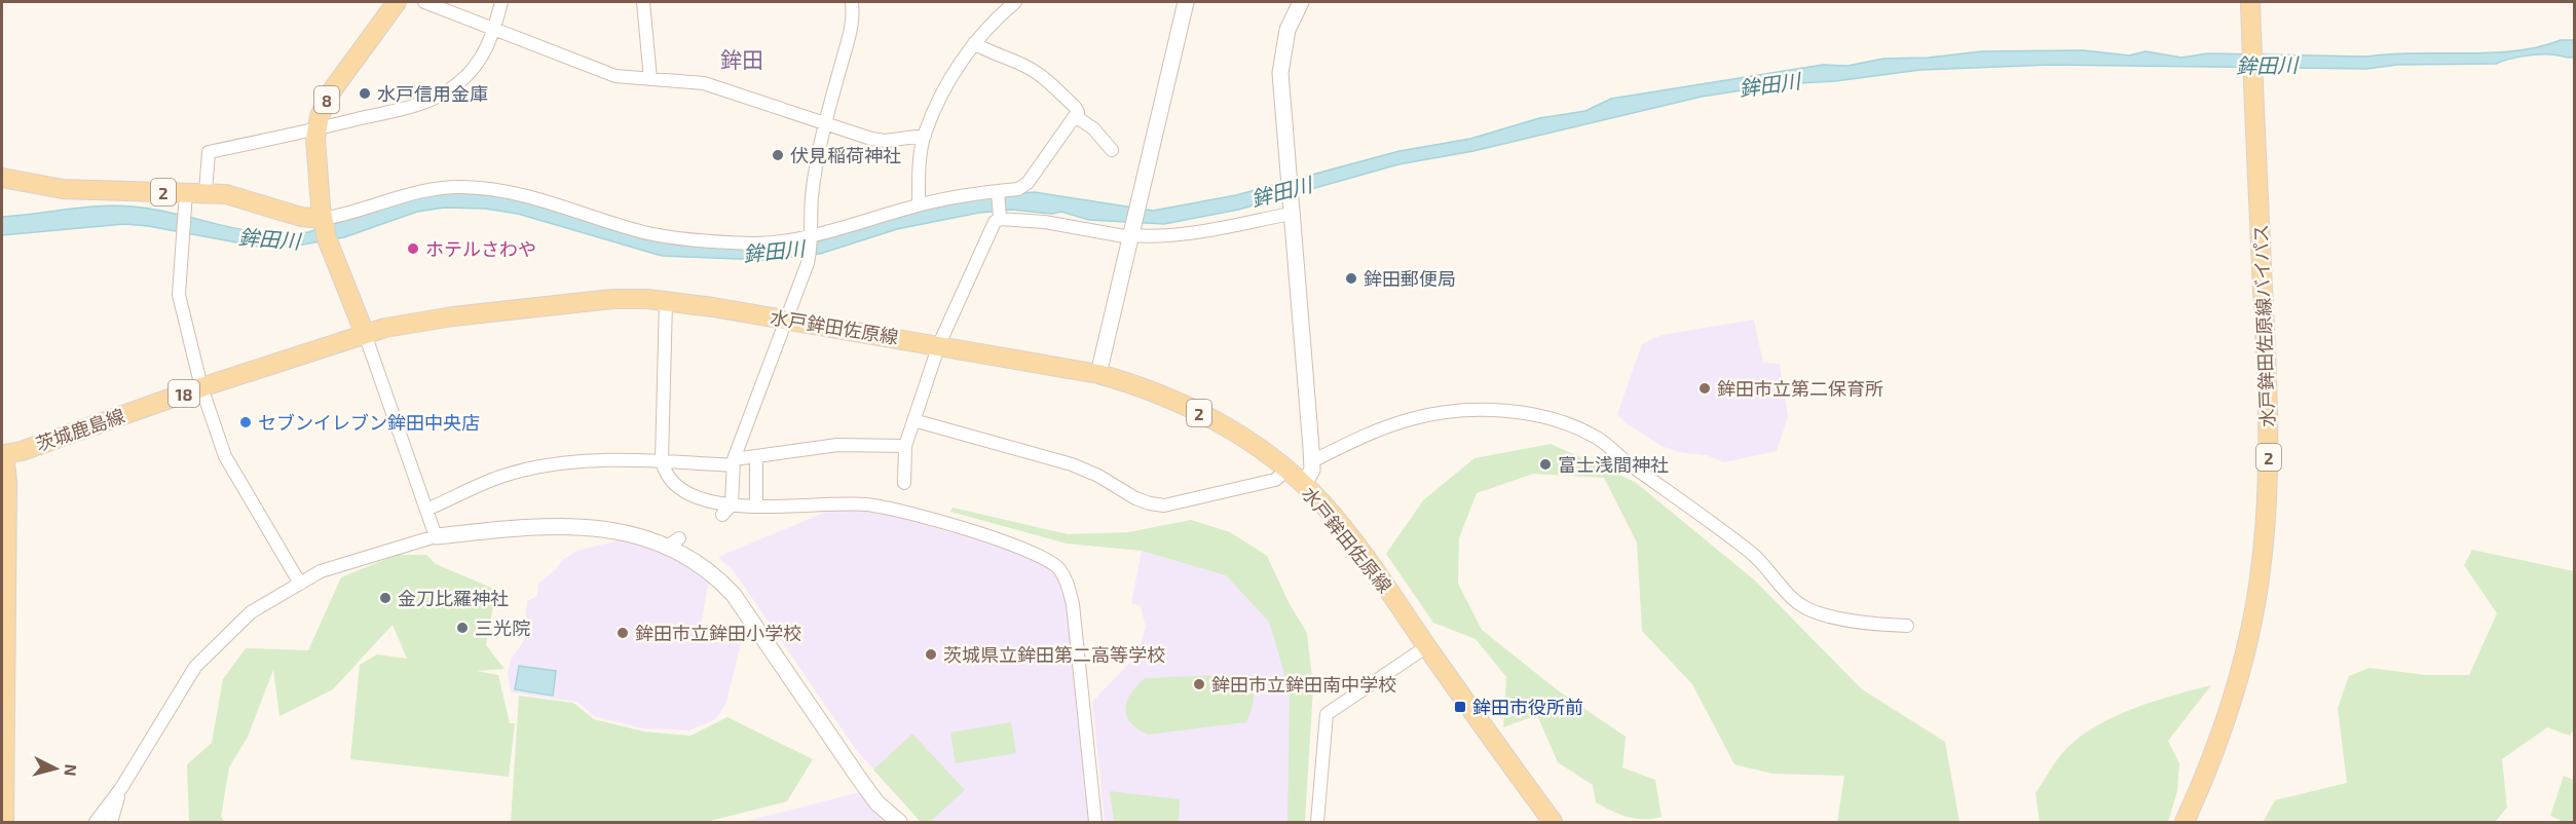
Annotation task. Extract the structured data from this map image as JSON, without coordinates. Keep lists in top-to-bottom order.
{
  "streets": {
    "main road": [
      "8",
      "2",
      "水戸鉾田佐原線バイパス",
      "水戸鉾田佐原線",
      "18",
      "茨城鹿島線"
    ]
  },
  "crossings": [
    ["8", "2"],
    ["水戸鉾田佐原線", "茨城鹿島線"]
  ],
  "districts": ["鉾田"],
  "water": ["鉾田川"],
  "places": {
    "other": [
      "水戸信用金庫",
      "伏見稲荷神社",
      "ホテルさわや",
      "鉾田郵便局",
      "鉾田市立第二保育所",
      "セブンイレブン鉾田中央店",
      "富士浅間神社",
      "金刀比羅神社",
      "三光院",
      "鉾田市立鉾田小学校",
      "茨城県立鉾田第二高等学校",
      "鉾田市立鉾田南中学校"
    ],
    "transit": ["鉾田市役所前"]
  },
  "north": "right"
}
